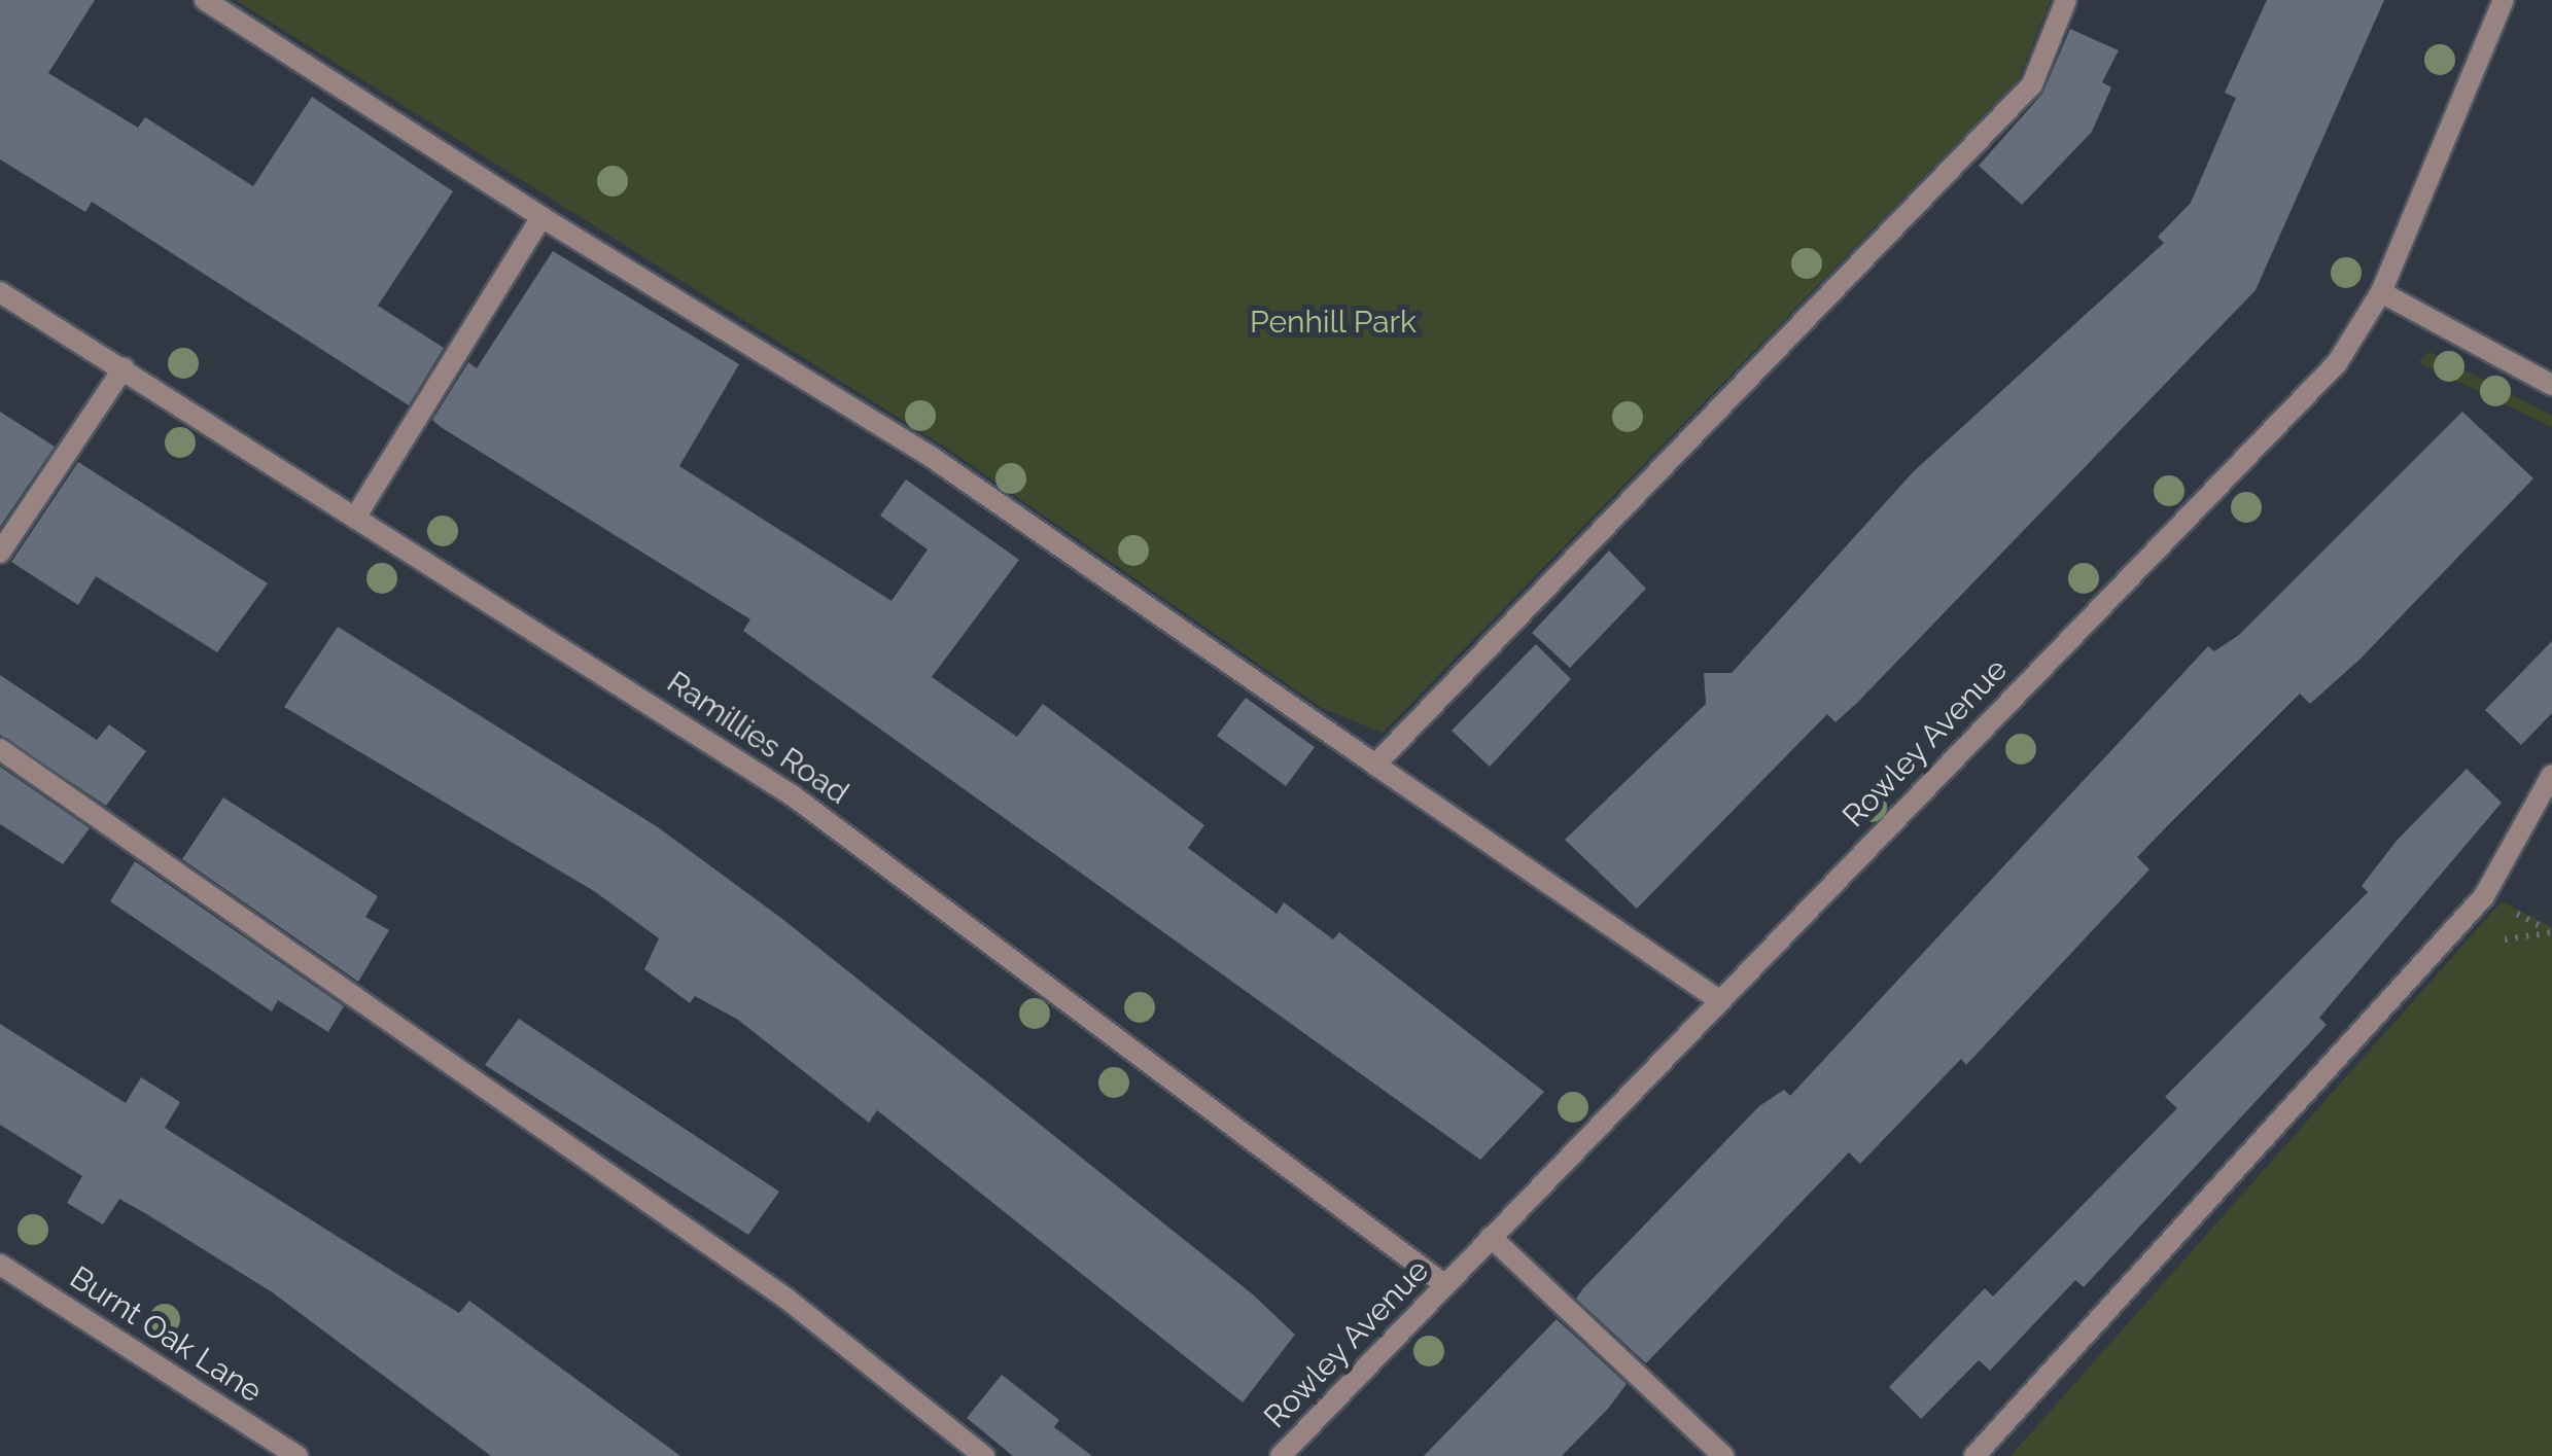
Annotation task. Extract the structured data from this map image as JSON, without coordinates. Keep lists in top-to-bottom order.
{
  "streets": {
    "street": ["Ramillies Road", "Rowley Avenue", "Burnt Oak Lane"]
  },
  "crossings": [
    ["Ramillies Road", "Rowley Avenue"]
  ],
  "parks": ["Penhill Park"]
}
